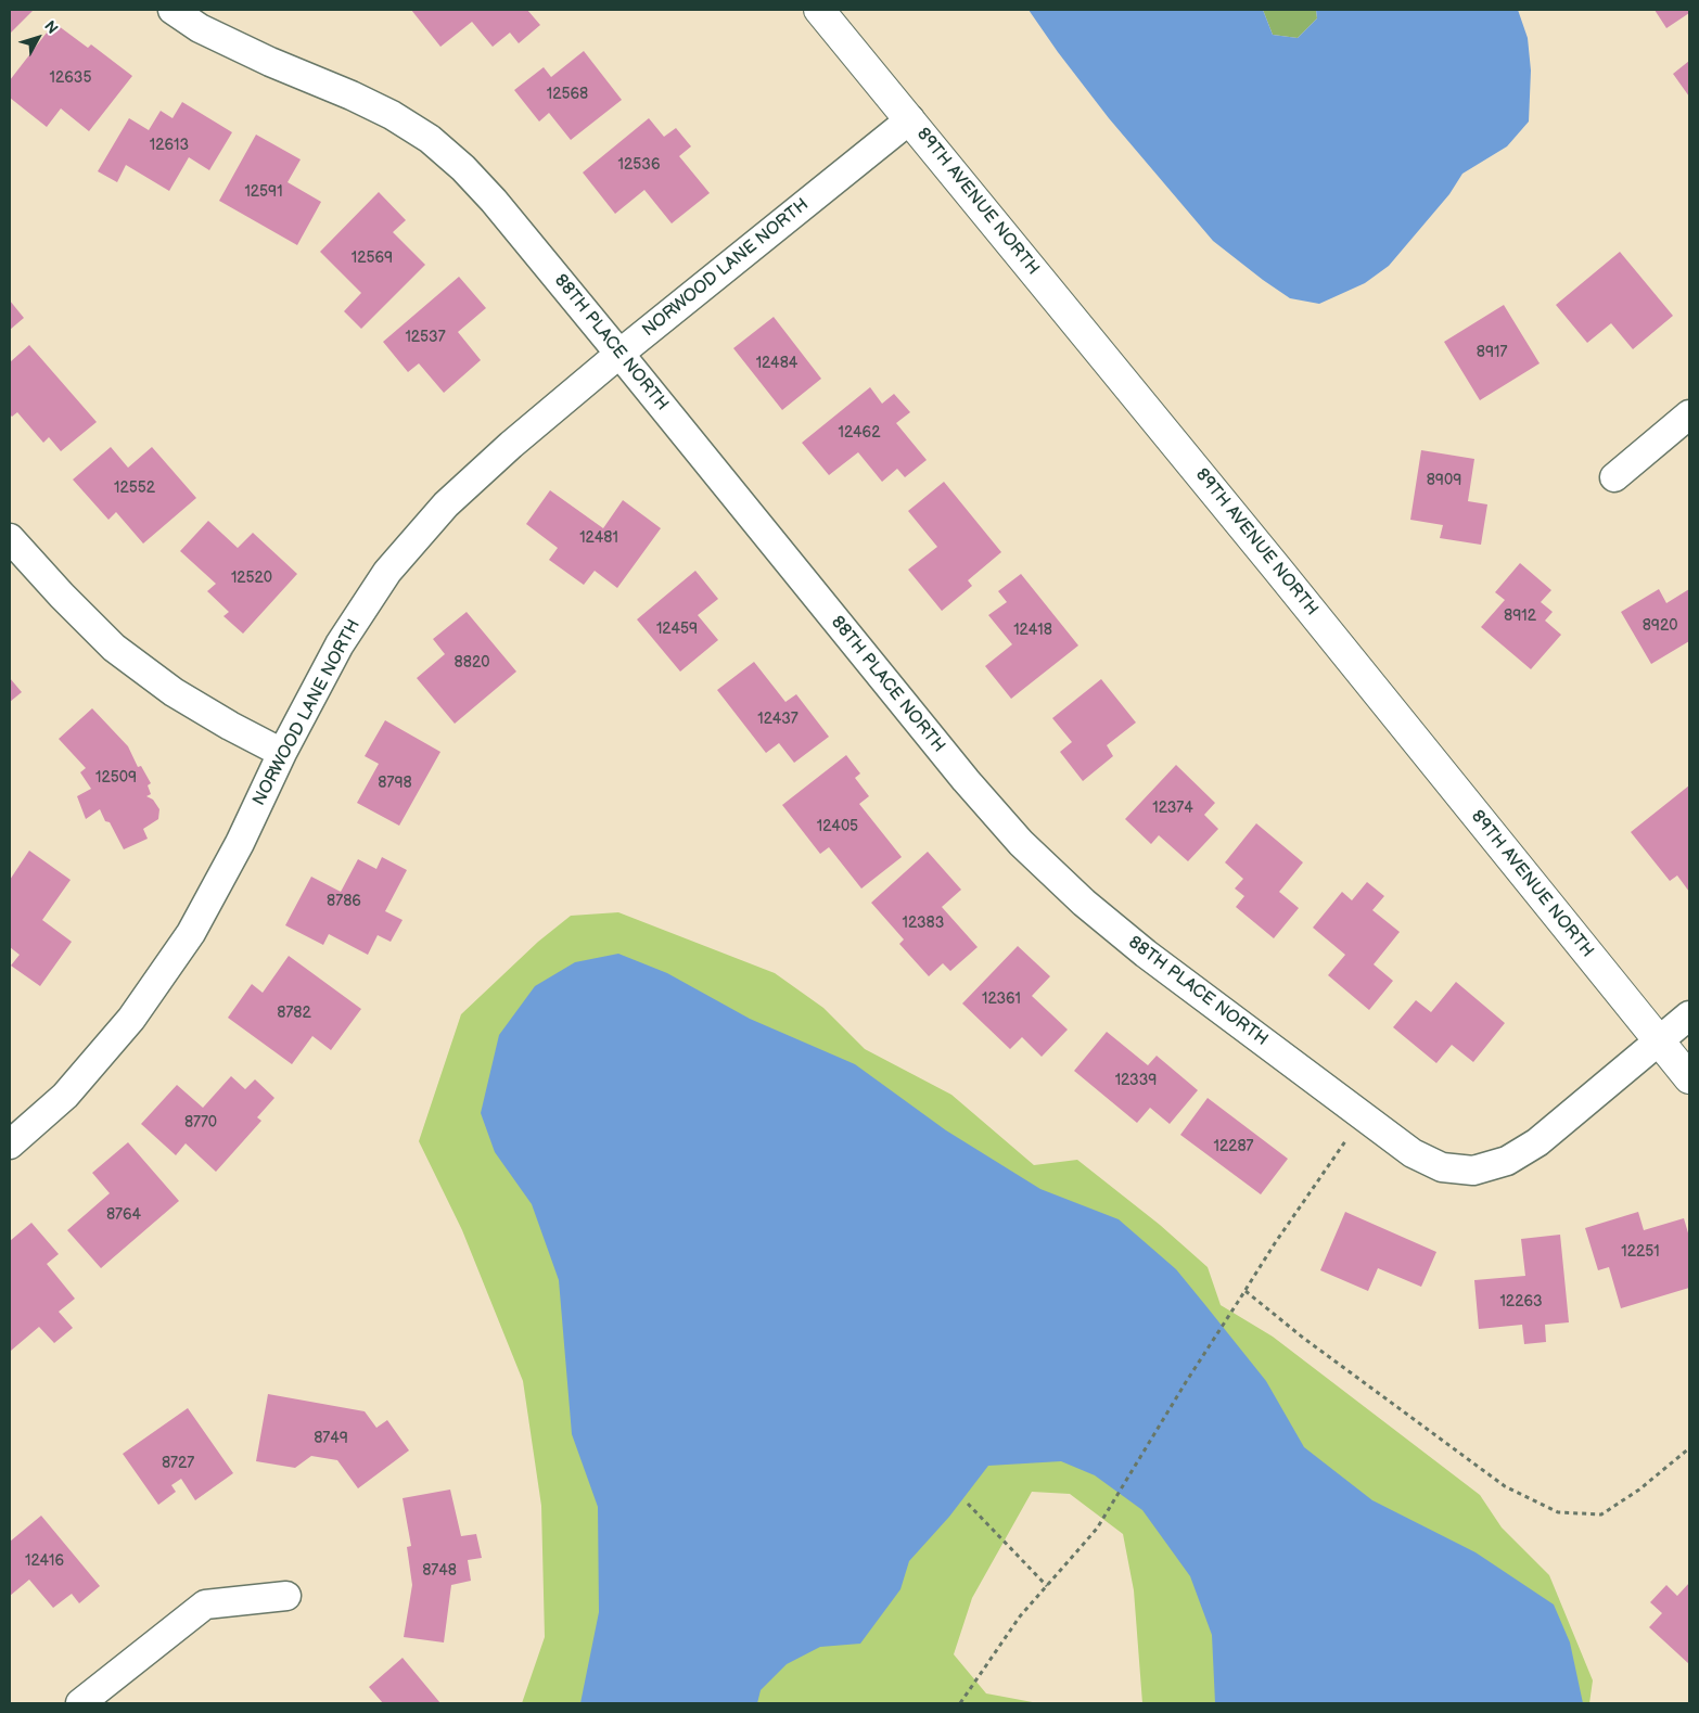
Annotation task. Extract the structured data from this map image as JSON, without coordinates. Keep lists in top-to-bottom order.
{
  "streets": {
    "street": ["89TH AVENUE NORTH", "NORWOOD LANE NORTH", "88TH PLACE NORTH"]
  },
  "crossings": [
    ["89TH AVENUE NORTH", "NORWOOD LANE NORTH"],
    ["89TH AVENUE NORTH", "88TH PLACE NORTH"],
    ["NORWOOD LANE NORTH", "88TH PLACE NORTH"]
  ],
  "house_numbers": [
    "12635",
    "12568",
    "12613",
    "12536",
    "12591",
    "12569",
    "12537",
    "8917",
    "12484",
    "12462",
    "8909",
    "12552",
    "12481",
    "12520",
    "8912",
    "8920",
    "12459",
    "12418",
    "8820",
    "12437",
    "12509",
    "8798",
    "12374",
    "12405",
    "8786",
    "12383",
    "12361",
    "8782",
    "12339",
    "8770",
    "12287",
    "8764",
    "12251",
    "12263",
    "8749",
    "8727",
    "12416",
    "8748"
  ],
  "north": "top right"
}
